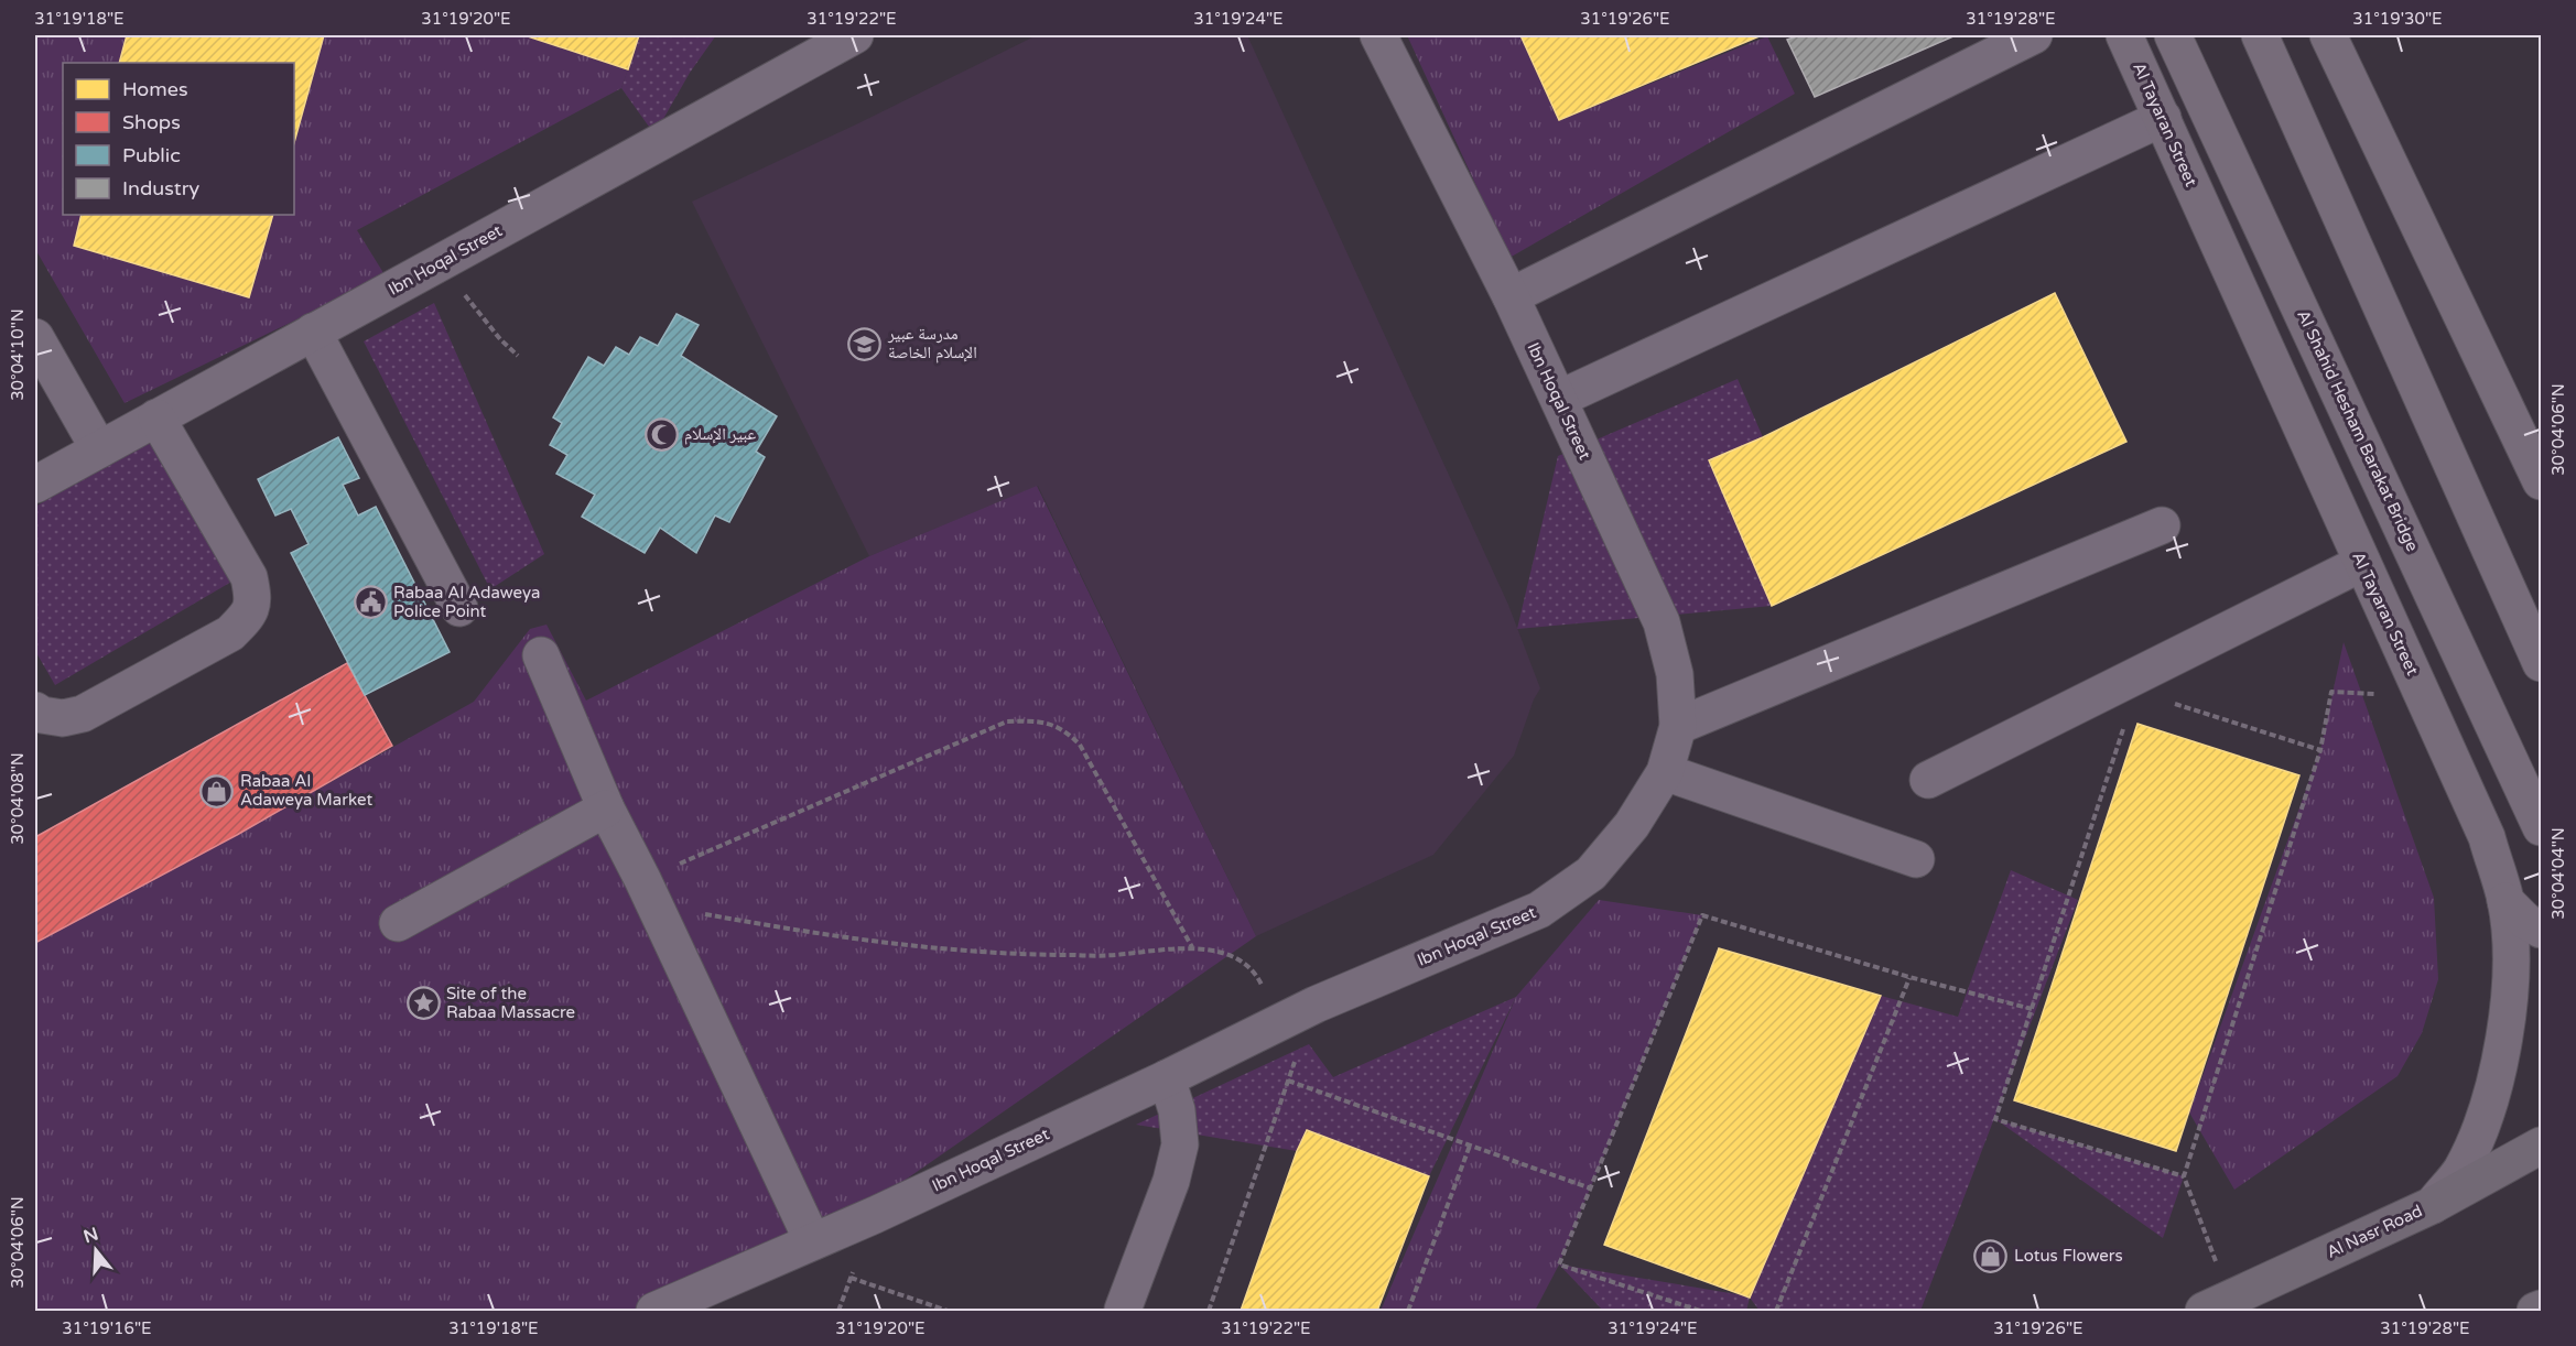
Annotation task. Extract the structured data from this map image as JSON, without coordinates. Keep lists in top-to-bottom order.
{
  "streets": {
    "highway": ["Al Nasr Road"],
    "main road": ["Al Tayaran Street", "Al Shahid Hesham Barakat Bridge"],
    "street": ["Ibn Hoqal Street"]
  },
  "crossings": [
    ["Al Tayaran Street", "Al Nasr Road"]
  ],
  "places": {
    "school or university": ["مدرسة عبير الإسلام الخاصة"],
    "mosque": ["عبير الإسلام"],
    "public building": ["Rabaa Al Adaweya Police Point"],
    "shop": ["Rabaa Al Adaweya Market", "Lotus Flowers"],
    "place": ["Site of the Rabaa Massacre"]
  },
  "legend": [
    "Homes",
    "Shops",
    "Public",
    "Industry"
  ],
  "north": "top",
  "coordinates": [
    "31°19'18\"E",
    "31°19'20\"E",
    "31°19'22\"E",
    "31°19'24\"E",
    "31°19'26\"E",
    "31°19'28\"E",
    "31°19'30\"E",
    "30°04'10\"N",
    "30°04'06\"N",
    "30°04'08\"N",
    "30°04'04\"N",
    "31°19'16\"E"
  ]
}
